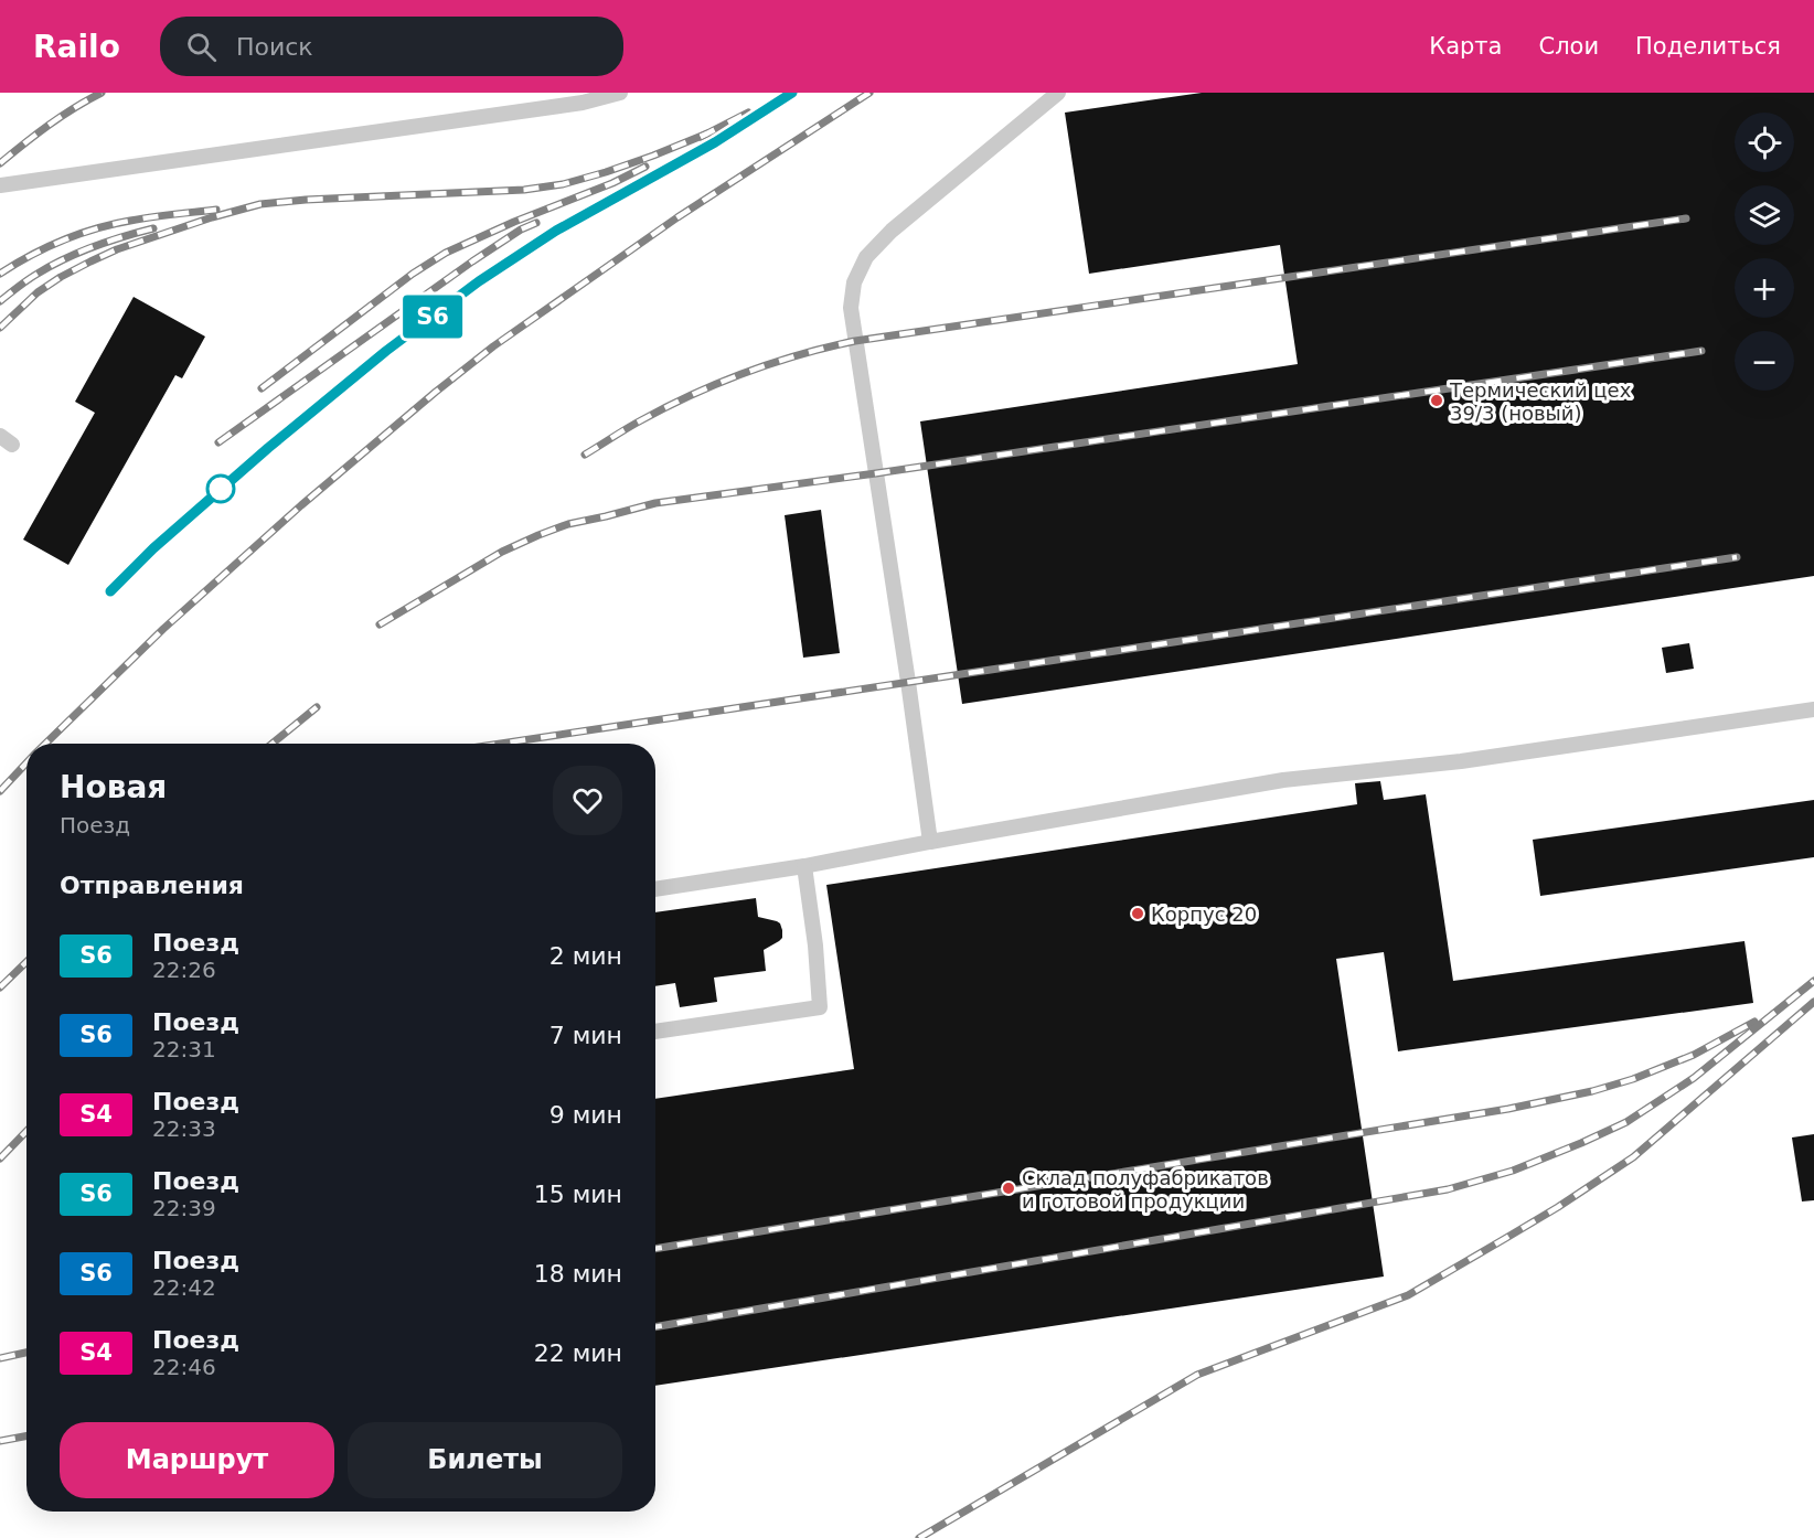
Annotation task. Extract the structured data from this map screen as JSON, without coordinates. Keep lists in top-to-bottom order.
{
  "places": ["Термический цех 39/3 (новый)", "Корпус 20", "Склад полуфабрикатов и готовой продукции"],
  "page": {
    "header": "Railo",
    "search": "Поиск",
    "nav": ["Карта", "Слои", "Поделиться"],
    "on_map": "S6",
    "map_buttons": ["+", "−"],
    "heading": [
      ["Новая", "Поезд"],
      "Отправления"
    ],
    "list": [
      {
        "mark": "S6",
        "name": "Поезд",
        "note": "22:26",
        "value": "2 мин"
      },
      {
        "mark": "S6",
        "name": "Поезд",
        "note": "22:31",
        "value": "7 мин"
      },
      {
        "mark": "S4",
        "name": "Поезд",
        "note": "22:33",
        "value": "9 мин"
      },
      {
        "mark": "S6",
        "name": "Поезд",
        "note": "22:39",
        "value": "15 мин"
      },
      {
        "mark": "S6",
        "name": "Поезд",
        "note": "22:42",
        "value": "18 мин"
      },
      {
        "mark": "S4",
        "name": "Поезд",
        "note": "22:46",
        "value": "22 мин"
      }
    ],
    "buttons": ["Маршрут", "Билеты"]
  }
}
